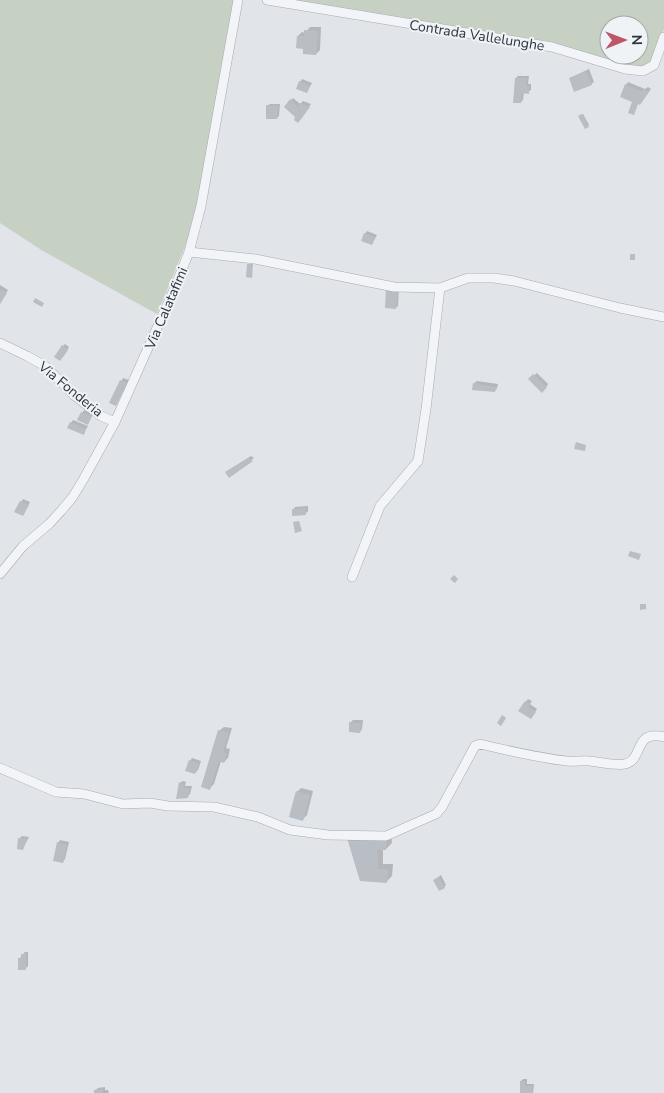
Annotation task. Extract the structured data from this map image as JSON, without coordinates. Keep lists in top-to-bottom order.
{
  "streets": {
    "street": ["Contrada Vallelunghe", "Via Calatafimi", "Via Fonderia"]
  },
  "crossings": [
    ["Via Calatafimi", "Via Fonderia"]
  ],
  "north": "right"
}
